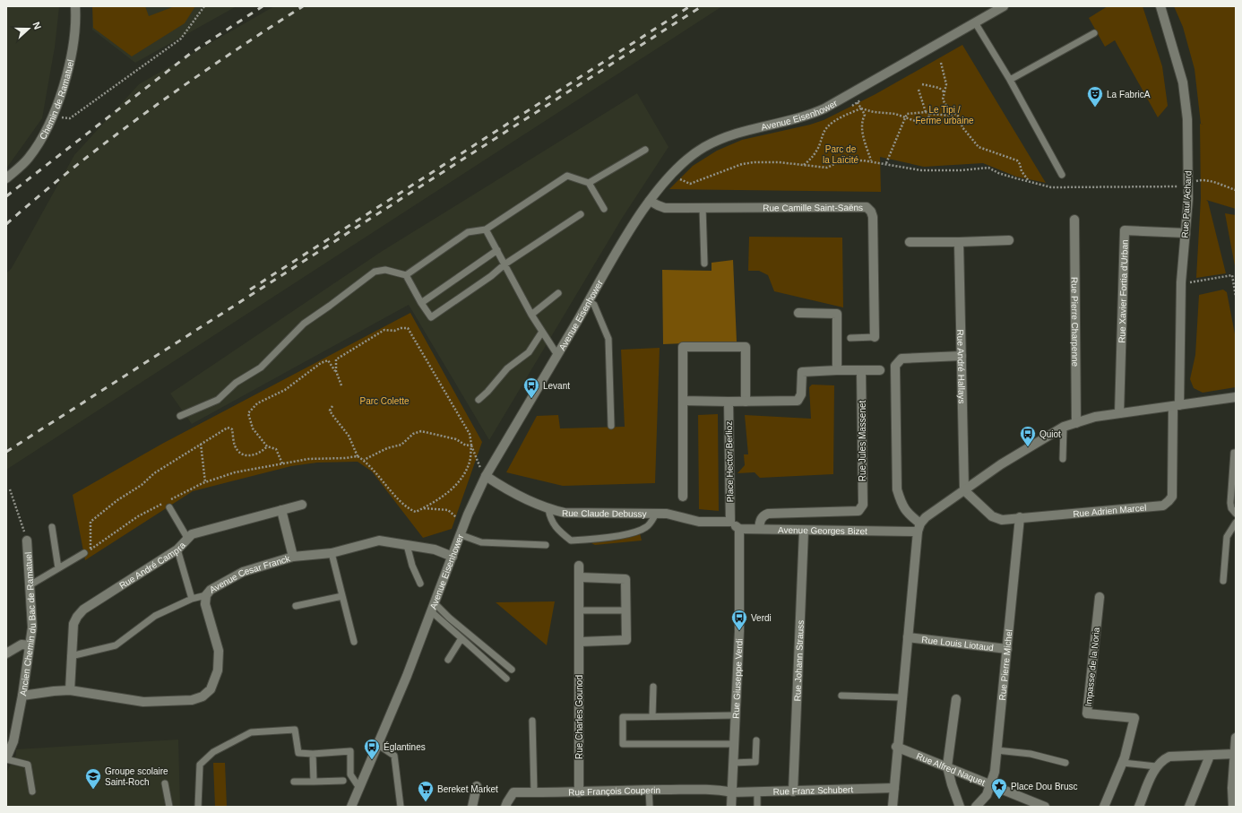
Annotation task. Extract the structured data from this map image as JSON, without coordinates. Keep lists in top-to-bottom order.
{
  "streets": {
    "street": [
      "Chemin de Ramatuel",
      "Avenue Eisenhower",
      "Rue Paul Achard",
      "Rue Camille Saint-Saëns",
      "Rue Xavier Fortia d'Urban",
      "Rue Pierre Charpenne",
      "Rue André Hallays",
      "Rue Jules Massenet",
      "Place Hector Berlioz",
      "Rue Adrien Marcel",
      "Rue Claude Debussy",
      "Avenue Georges Bizet",
      "Rue André Campra",
      "Avenue Cesar Franck",
      "Ancien Chemin du Bac de Ramatuel",
      "Rue Louis Liotaud",
      "Rue Johann Strauss",
      "Rue Pierre Michel",
      "Impasse de la Noria",
      "Rue Giuseppe Verdi",
      "Rue Charles Gounod",
      "Rue Alfred Naquet",
      "Rue Franz Schubert",
      "Rue François Couperin"
    ]
  },
  "crossings": [
    ["Avenue Eisenhower", "Rue Camille Saint-Saëns"],
    ["Avenue Eisenhower", "Rue Claude Debussy"],
    ["Avenue Eisenhower", "Avenue Cesar Franck"],
    ["Rue Paul Achard", "Rue Xavier Fortia d'Urban"],
    ["Rue Paul Achard", "Rue Adrien Marcel"],
    ["Rue André Hallays", "Rue Adrien Marcel"],
    ["Rue Jules Massenet", "Avenue Georges Bizet"],
    ["Place Hector Berlioz", "Rue Claude Debussy"],
    ["Rue Adrien Marcel", "Rue Pierre Michel"],
    ["Avenue Georges Bizet", "Rue Johann Strauss"],
    ["Avenue Georges Bizet", "Rue Giuseppe Verdi"],
    ["Rue André Campra", "Avenue Cesar Franck"],
    ["Avenue Cesar Franck", "Ancien Chemin du Bac de Ramatuel"],
    ["Rue Louis Liotaud", "Rue Pierre Michel"],
    ["Rue Johann Strauss", "Rue Franz Schubert"],
    ["Rue Pierre Michel", "Rue Alfred Naquet"],
    ["Rue Giuseppe Verdi", "Rue Franz Schubert"],
    ["Rue Giuseppe Verdi", "Rue François Couperin"],
    ["Rue Charles Gounod", "Rue François Couperin"],
    ["Rue Franz Schubert", "Rue François Couperin"]
  ],
  "parks": ["Le Tipi / Ferme urbaine", "Parc de la Laïcité", "Parc Colette"],
  "places": {
    "theatre": ["La FabricA"],
    "bus stop": [
      "Levant",
      "Quiot",
      "Verdi",
      "Églantines"
    ],
    "school or university": ["Groupe scolaire Saint-Roch"],
    "place": ["Place Dou Brusc"],
    "supermarket": ["Bereket Market"]
  },
  "north": "right"
}
